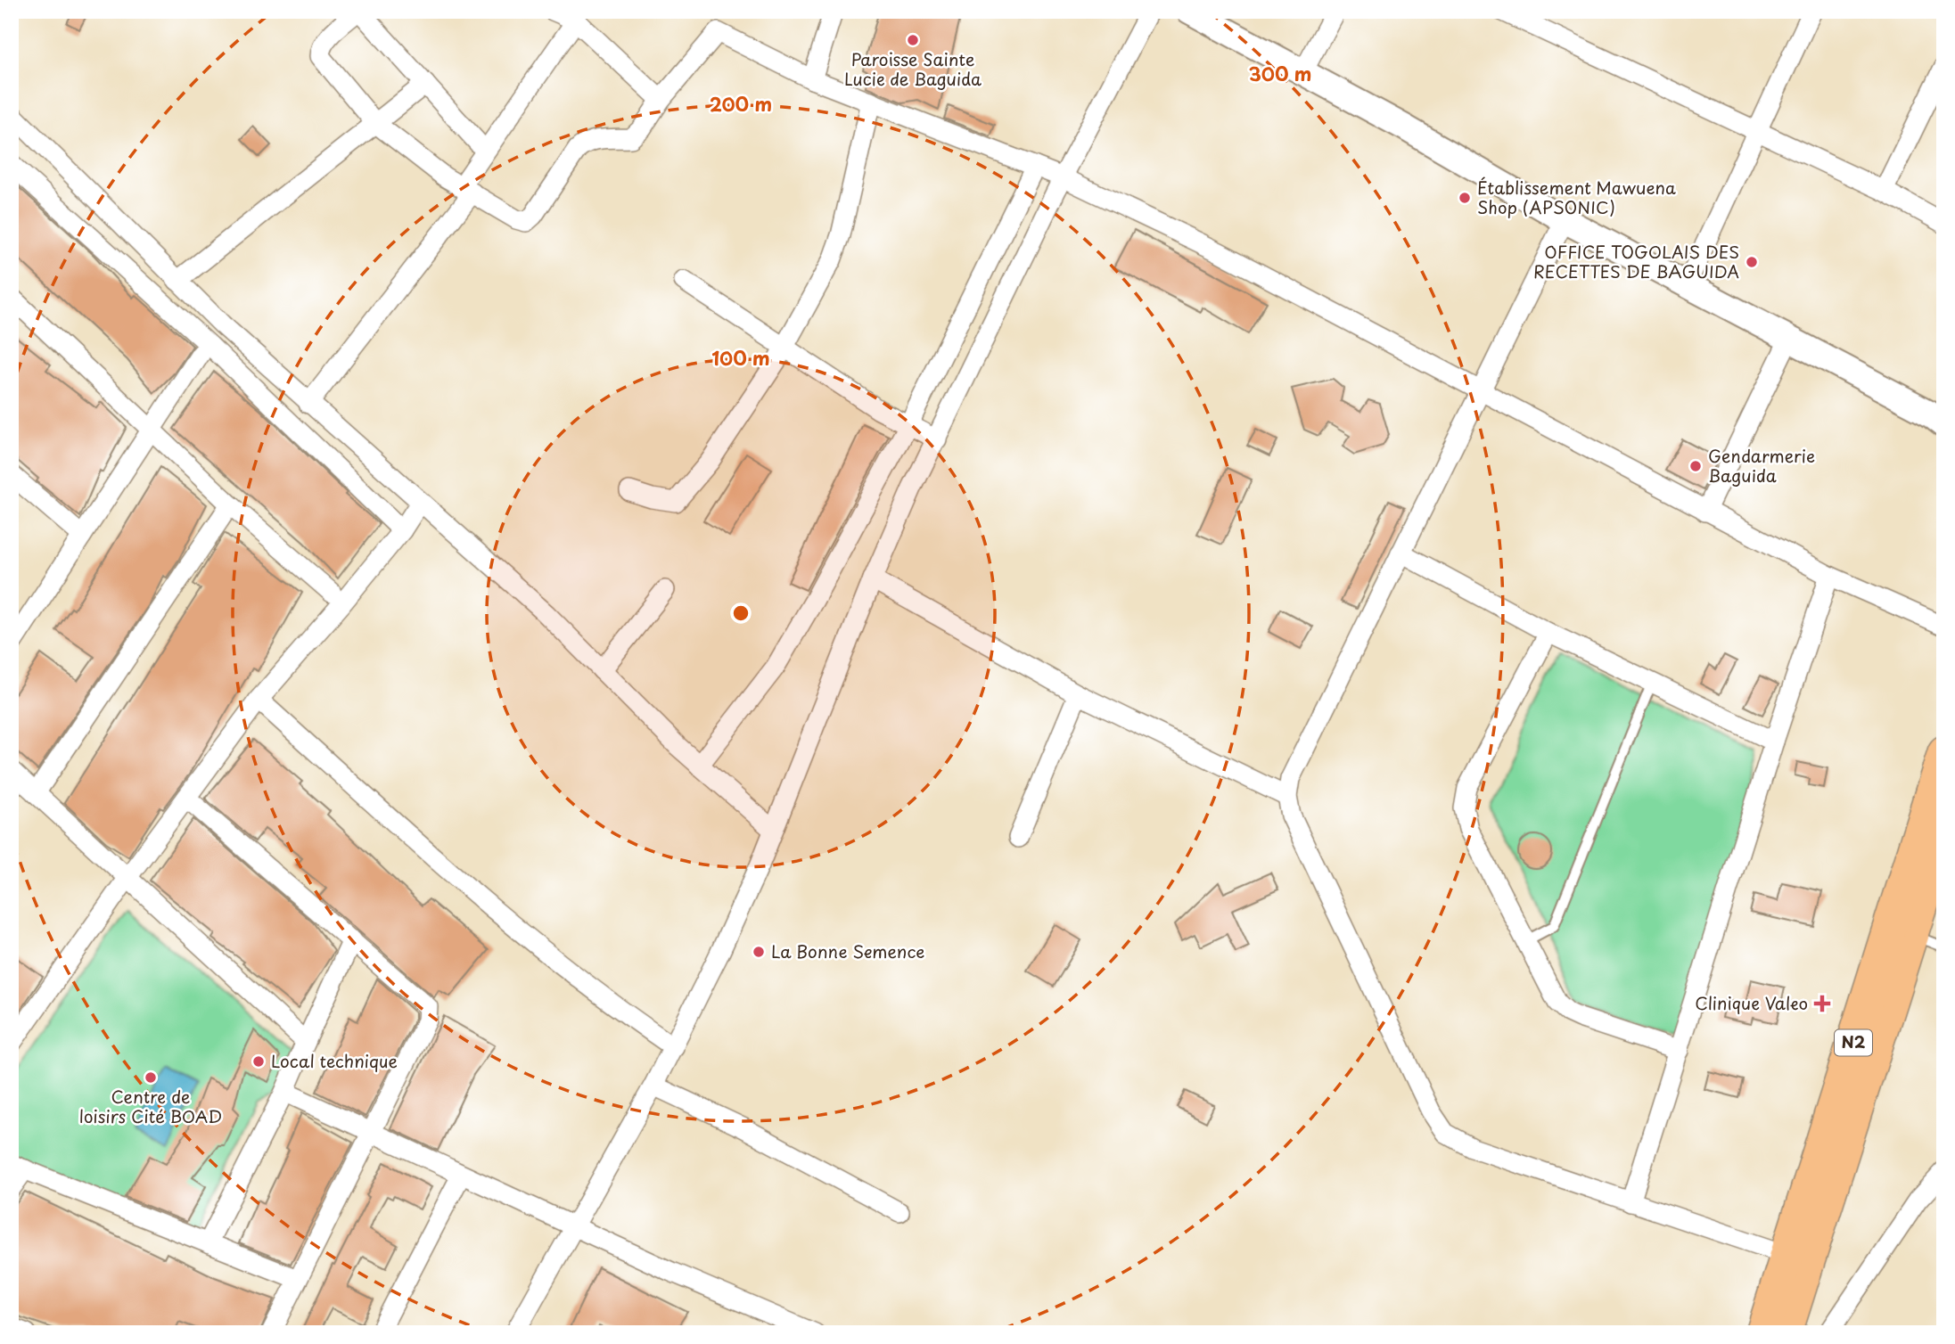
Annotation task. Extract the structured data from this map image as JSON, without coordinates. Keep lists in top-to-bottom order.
{
  "streets": {
    "highway": ["N2"]
  },
  "places": {
    "other": [
      "Paroisse Sainte Lucie de Baguida",
      "Établissement Mawuena Shop (APSONIC)",
      "OFFICE TOGOLAIS DES RECETTES DE BAGUIDA",
      "Gendarmerie Baguida",
      "La Bonne Semence",
      "Local technique",
      "Centre de loisirs Cité BOAD"
    ],
    "health": ["Clinique Valeo"]
  },
  "rings": ["300 m", "200 m", "100 m"]
}
